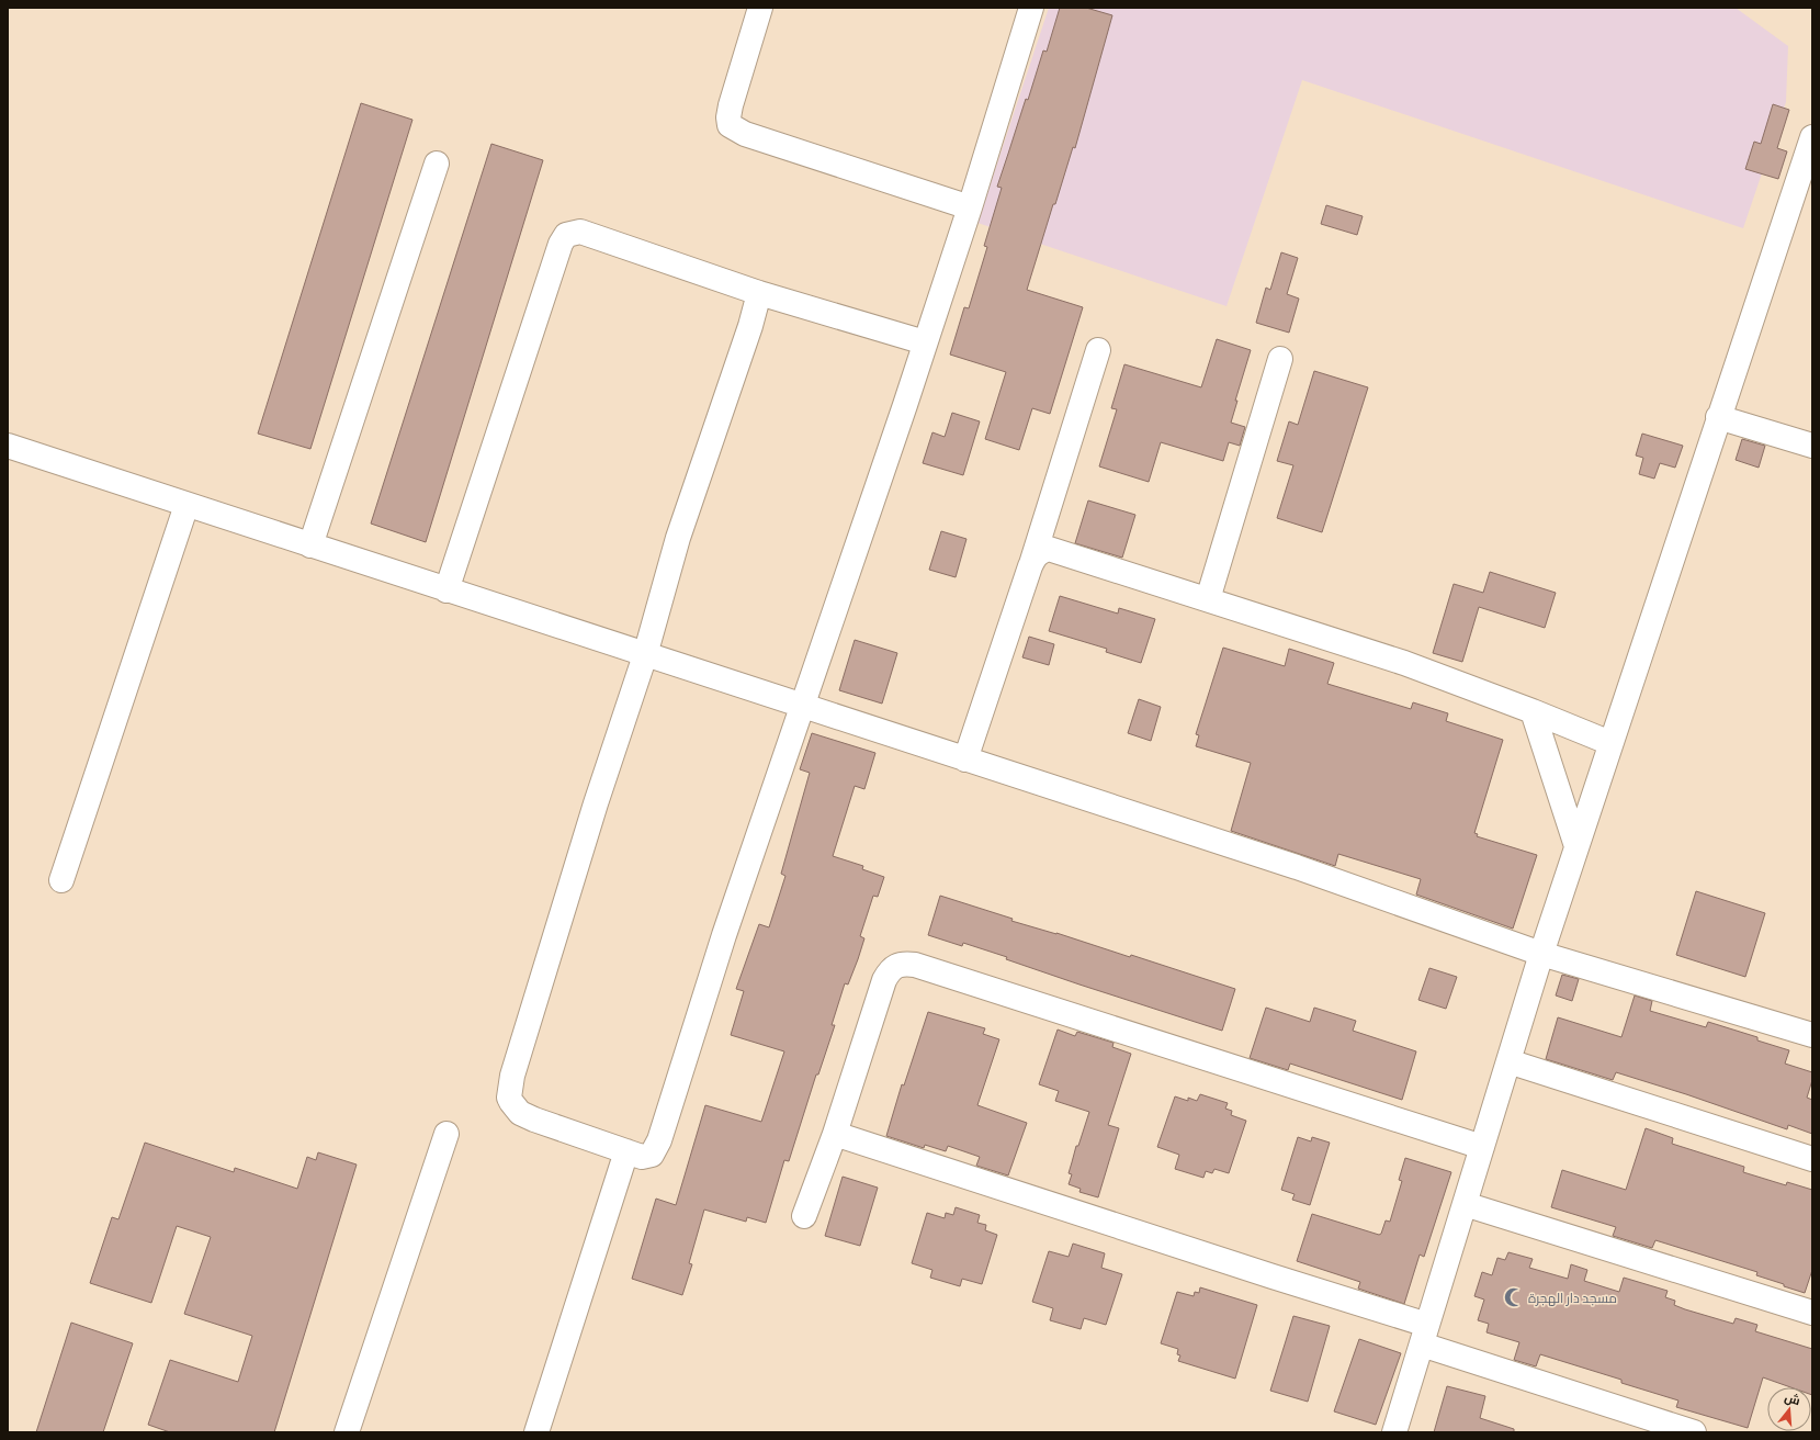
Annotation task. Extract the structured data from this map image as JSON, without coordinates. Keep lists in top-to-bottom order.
{
  "places": {
    "mosque": ["مسجد دار الهجرة"]
  },
  "north": "top"
}
